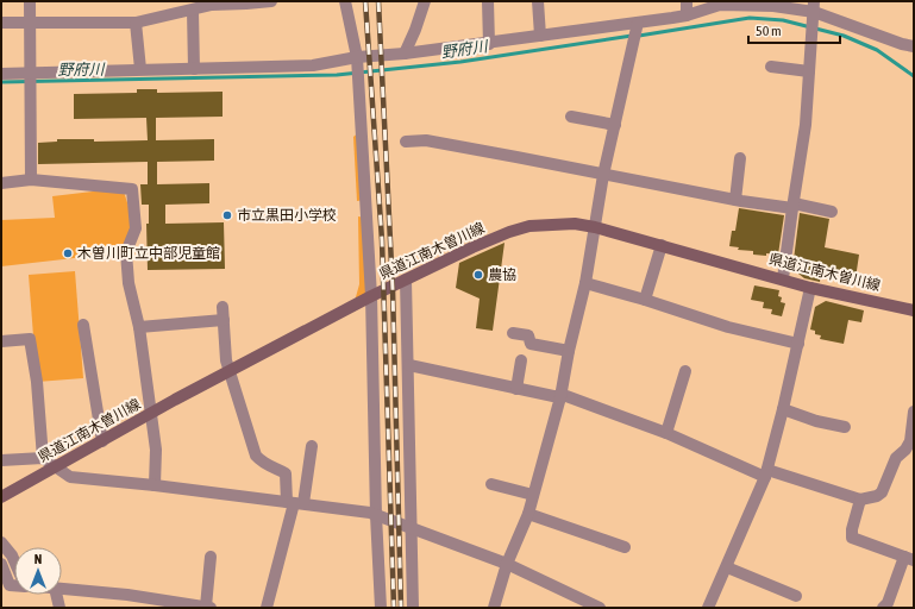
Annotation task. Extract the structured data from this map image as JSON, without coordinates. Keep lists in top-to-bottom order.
{
  "streets": {
    "main road": ["県道江南木曽川線"]
  },
  "water": ["野府川"],
  "places": ["市立黒田小学校", "木曽川町立中部児童館", "農協"],
  "scale_bar": "50 m",
  "north": "top"
}
